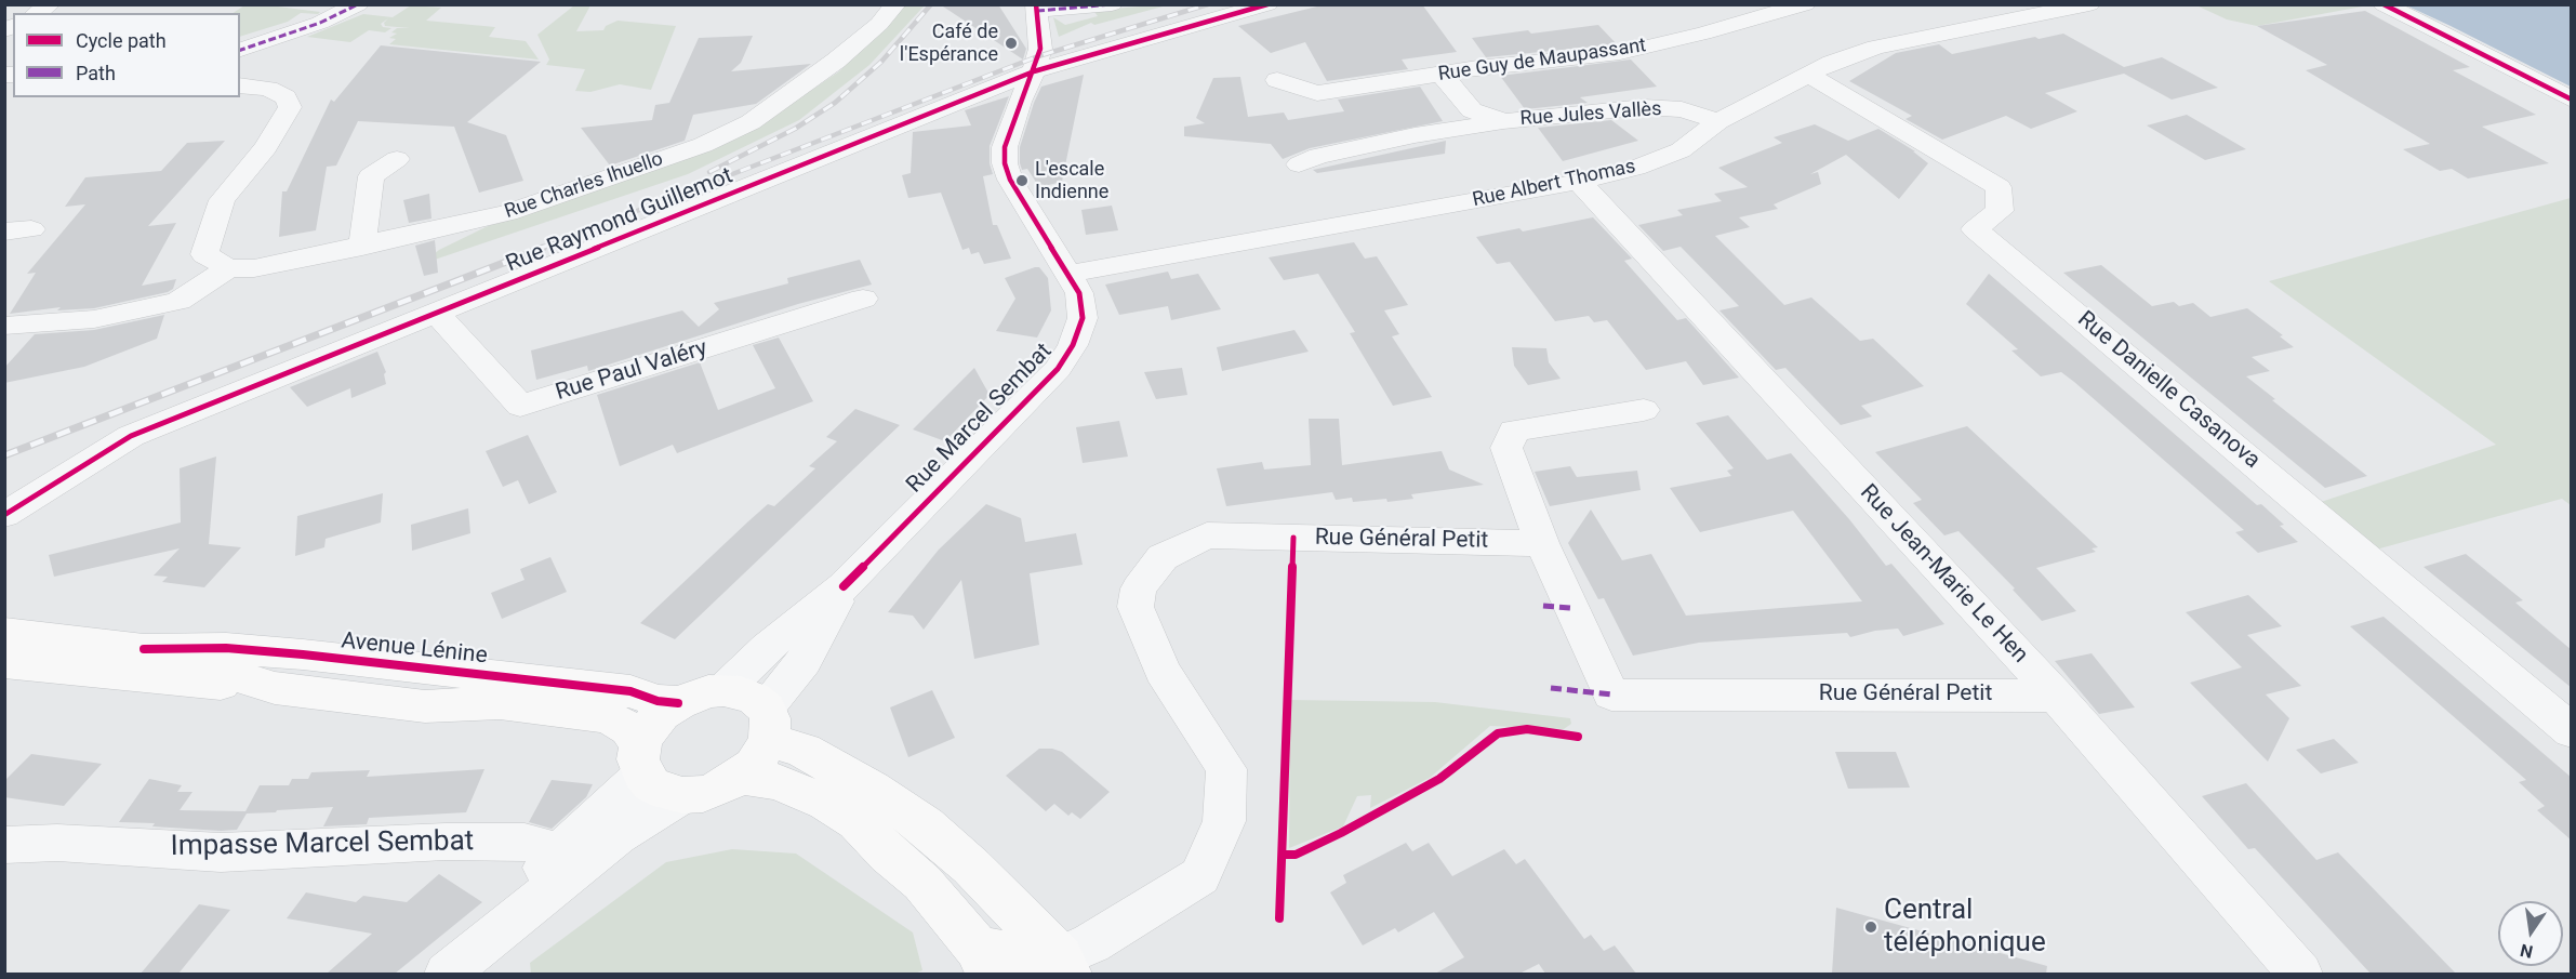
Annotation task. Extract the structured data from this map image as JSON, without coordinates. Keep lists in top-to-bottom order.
{
  "streets": {
    "main road": ["Avenue Lénine"],
    "street": [
      "Rue Guy de Maupassant",
      "Rue Jules Vallès",
      "Rue Albert Thomas",
      "Rue Charles Ihuello",
      "Rue Raymond Guillemot",
      "Rue Paul Valéry",
      "Rue Danielle Casanova",
      "Rue Marcel Sembat",
      "Rue Général Petit",
      "Rue Jean-Marie Le Hen",
      "Impasse Marcel Sembat"
    ]
  },
  "crossings": [
    ["Rue Guy de Maupassant", "Rue Jules Vallès"],
    ["Rue Jules Vallès", "Rue Albert Thomas"],
    ["Rue Albert Thomas", "Rue Danielle Casanova"],
    ["Rue Albert Thomas", "Rue Marcel Sembat"],
    ["Rue Albert Thomas", "Rue Jean-Marie Le Hen"],
    ["Rue Raymond Guillemot", "Rue Paul Valéry"],
    ["Rue Raymond Guillemot", "Rue Marcel Sembat"],
    ["Rue Marcel Sembat", "Avenue Lénine"],
    ["Rue Général Petit", "Rue Jean-Marie Le Hen"]
  ],
  "places": ["Café de l'Espérance", "L'escale Indienne", "Central téléphonique"],
  "legend": ["Cycle path", "Path"],
  "north": "bottom"
}
